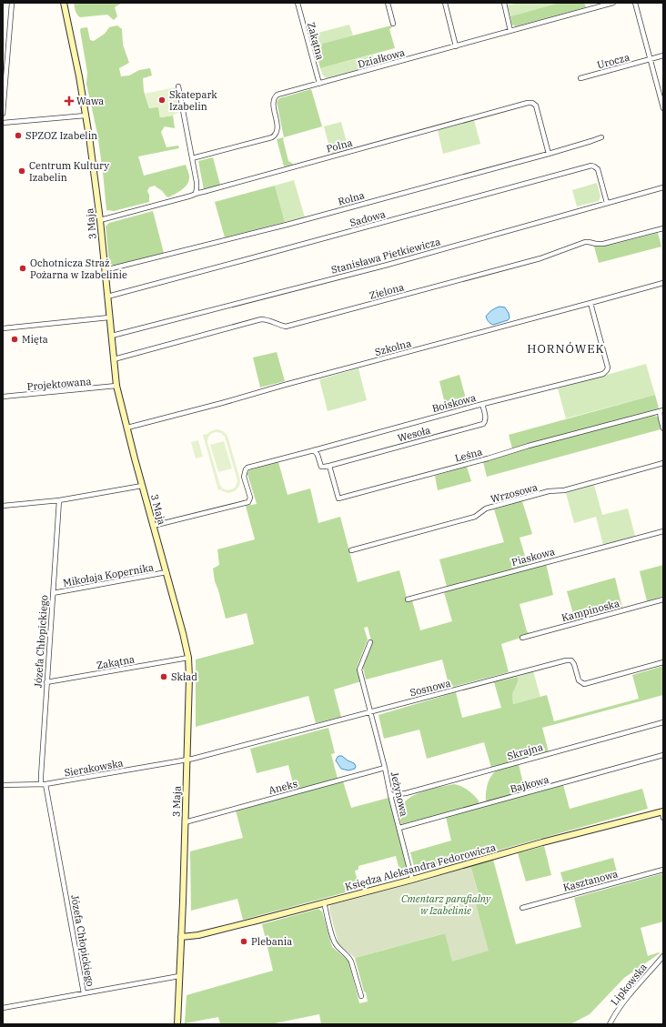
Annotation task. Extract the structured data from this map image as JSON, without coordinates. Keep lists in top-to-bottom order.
{
  "streets": {
    "street": [
      "Zakątna",
      "Działkowa",
      "Urocza",
      "Polna",
      "Rolna",
      "Sadowa",
      "3 Maja",
      "Stanisława Pietkiewicza",
      "Zielona",
      "Szkolna",
      "Projektowana",
      "Boiskowa",
      "Wesoła",
      "Leśna",
      "Wrzosowa",
      "Piaskowa",
      "Mikołaja Kopernika",
      "Kampinoska",
      "Józefa Chłopickiego",
      "Sosnowa",
      "Skrajna",
      "Sierakowska",
      "Bajkowa",
      "Aneks",
      "Jeżynowa",
      "Księdza Aleksandra Fedorowicza",
      "Kasztanowa",
      "Lipkowska"
    ]
  },
  "crossings": [
    ["Zakątna", "Działkowa"],
    ["Zakątna", "3 Maja"],
    ["Zakątna", "Józefa Chłopickiego"],
    ["Polna", "Rolna"],
    ["Polna", "3 Maja"],
    ["Rolna", "3 Maja"],
    ["Sadowa", "3 Maja"],
    ["Sadowa", "Stanisława Pietkiewicza"],
    ["3 Maja", "Stanisława Pietkiewicza"],
    ["3 Maja", "Zielona"],
    ["3 Maja", "Szkolna"],
    ["3 Maja", "Projektowana"],
    ["3 Maja", "Boiskowa"],
    ["3 Maja", "Mikołaja Kopernika"],
    ["3 Maja", "Sosnowa"],
    ["3 Maja", "Sierakowska"],
    ["3 Maja", "Aneks"],
    ["3 Maja", "Księdza Aleksandra Fedorowicza"],
    ["Szkolna", "Boiskowa"],
    ["Boiskowa", "Wesoła"],
    ["Wesoła", "Leśna"],
    ["Mikołaja Kopernika", "Józefa Chłopickiego"],
    ["Józefa Chłopickiego", "Sierakowska"],
    ["Sosnowa", "Sierakowska"],
    ["Sosnowa", "Jeżynowa"],
    ["Skrajna", "Jeżynowa"],
    ["Bajkowa", "Jeżynowa"],
    ["Aneks", "Jeżynowa"],
    ["Jeżynowa", "Księdza Aleksandra Fedorowicza"]
  ],
  "districts": ["HORNÓWEK"],
  "parks": ["Cmentarz parafialny w Izabelinie"],
  "places": {
    "other": [
      "Skatepark Izabelin",
      "SPZOZ Izabelin",
      "Centrum Kultury Izabelin",
      "Ochotnicza Straż Pożarna w Izabelinie",
      "Mięta",
      "Skład",
      "Plebania"
    ],
    "health": ["Wawa"]
  }
}
